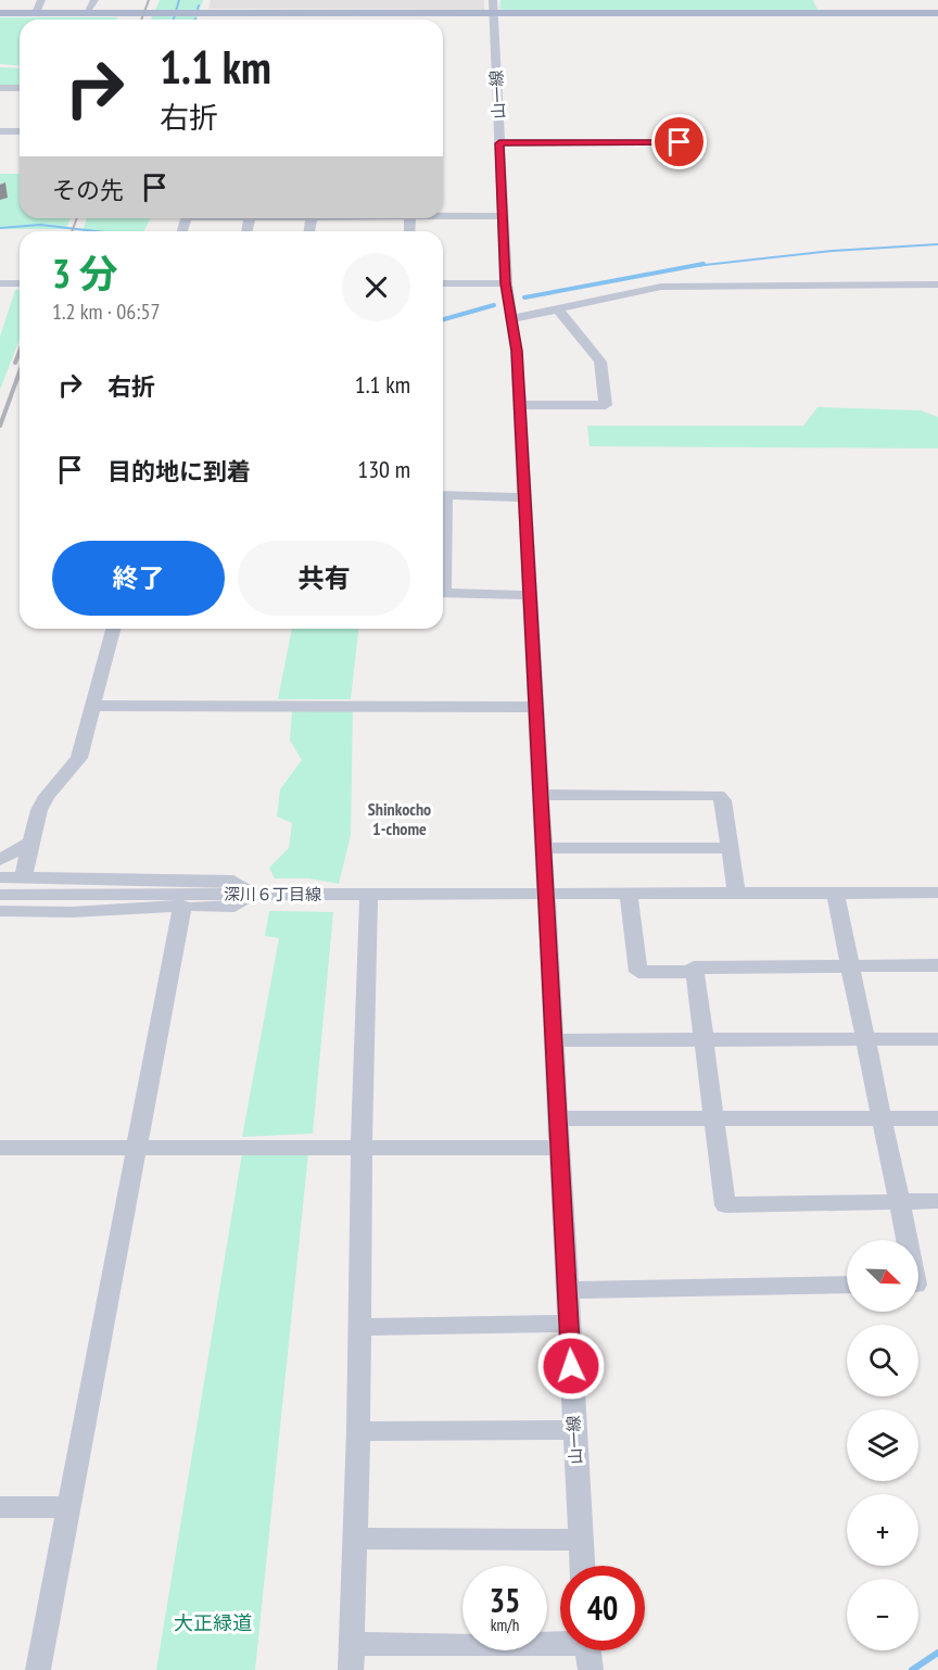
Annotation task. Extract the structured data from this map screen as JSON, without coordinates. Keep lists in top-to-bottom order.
{
  "streets": {
    "street": ["山一線", "深川６丁目線"]
  },
  "crossings": [
    ["山一線", "深川６丁目線"]
  ],
  "districts": ["Shinkocho 1-chome"],
  "parks": ["大正緑道"],
  "north": "bottom right",
  "page": {
    "turn": ["1.1 km", "右折"],
    "then": "その先",
    "heading": ["3 分", "1.2 km · 06:57"],
    "list": [
      {
        "name": "右折",
        "value": "1.1 km"
      },
      {
        "name": "目的地に到着",
        "value": "130 m"
      }
    ],
    "buttons": ["終了", "共有"],
    "map_buttons": ["+", "−"],
    "speed": "35 km/h",
    "limit": "40"
  }
}
